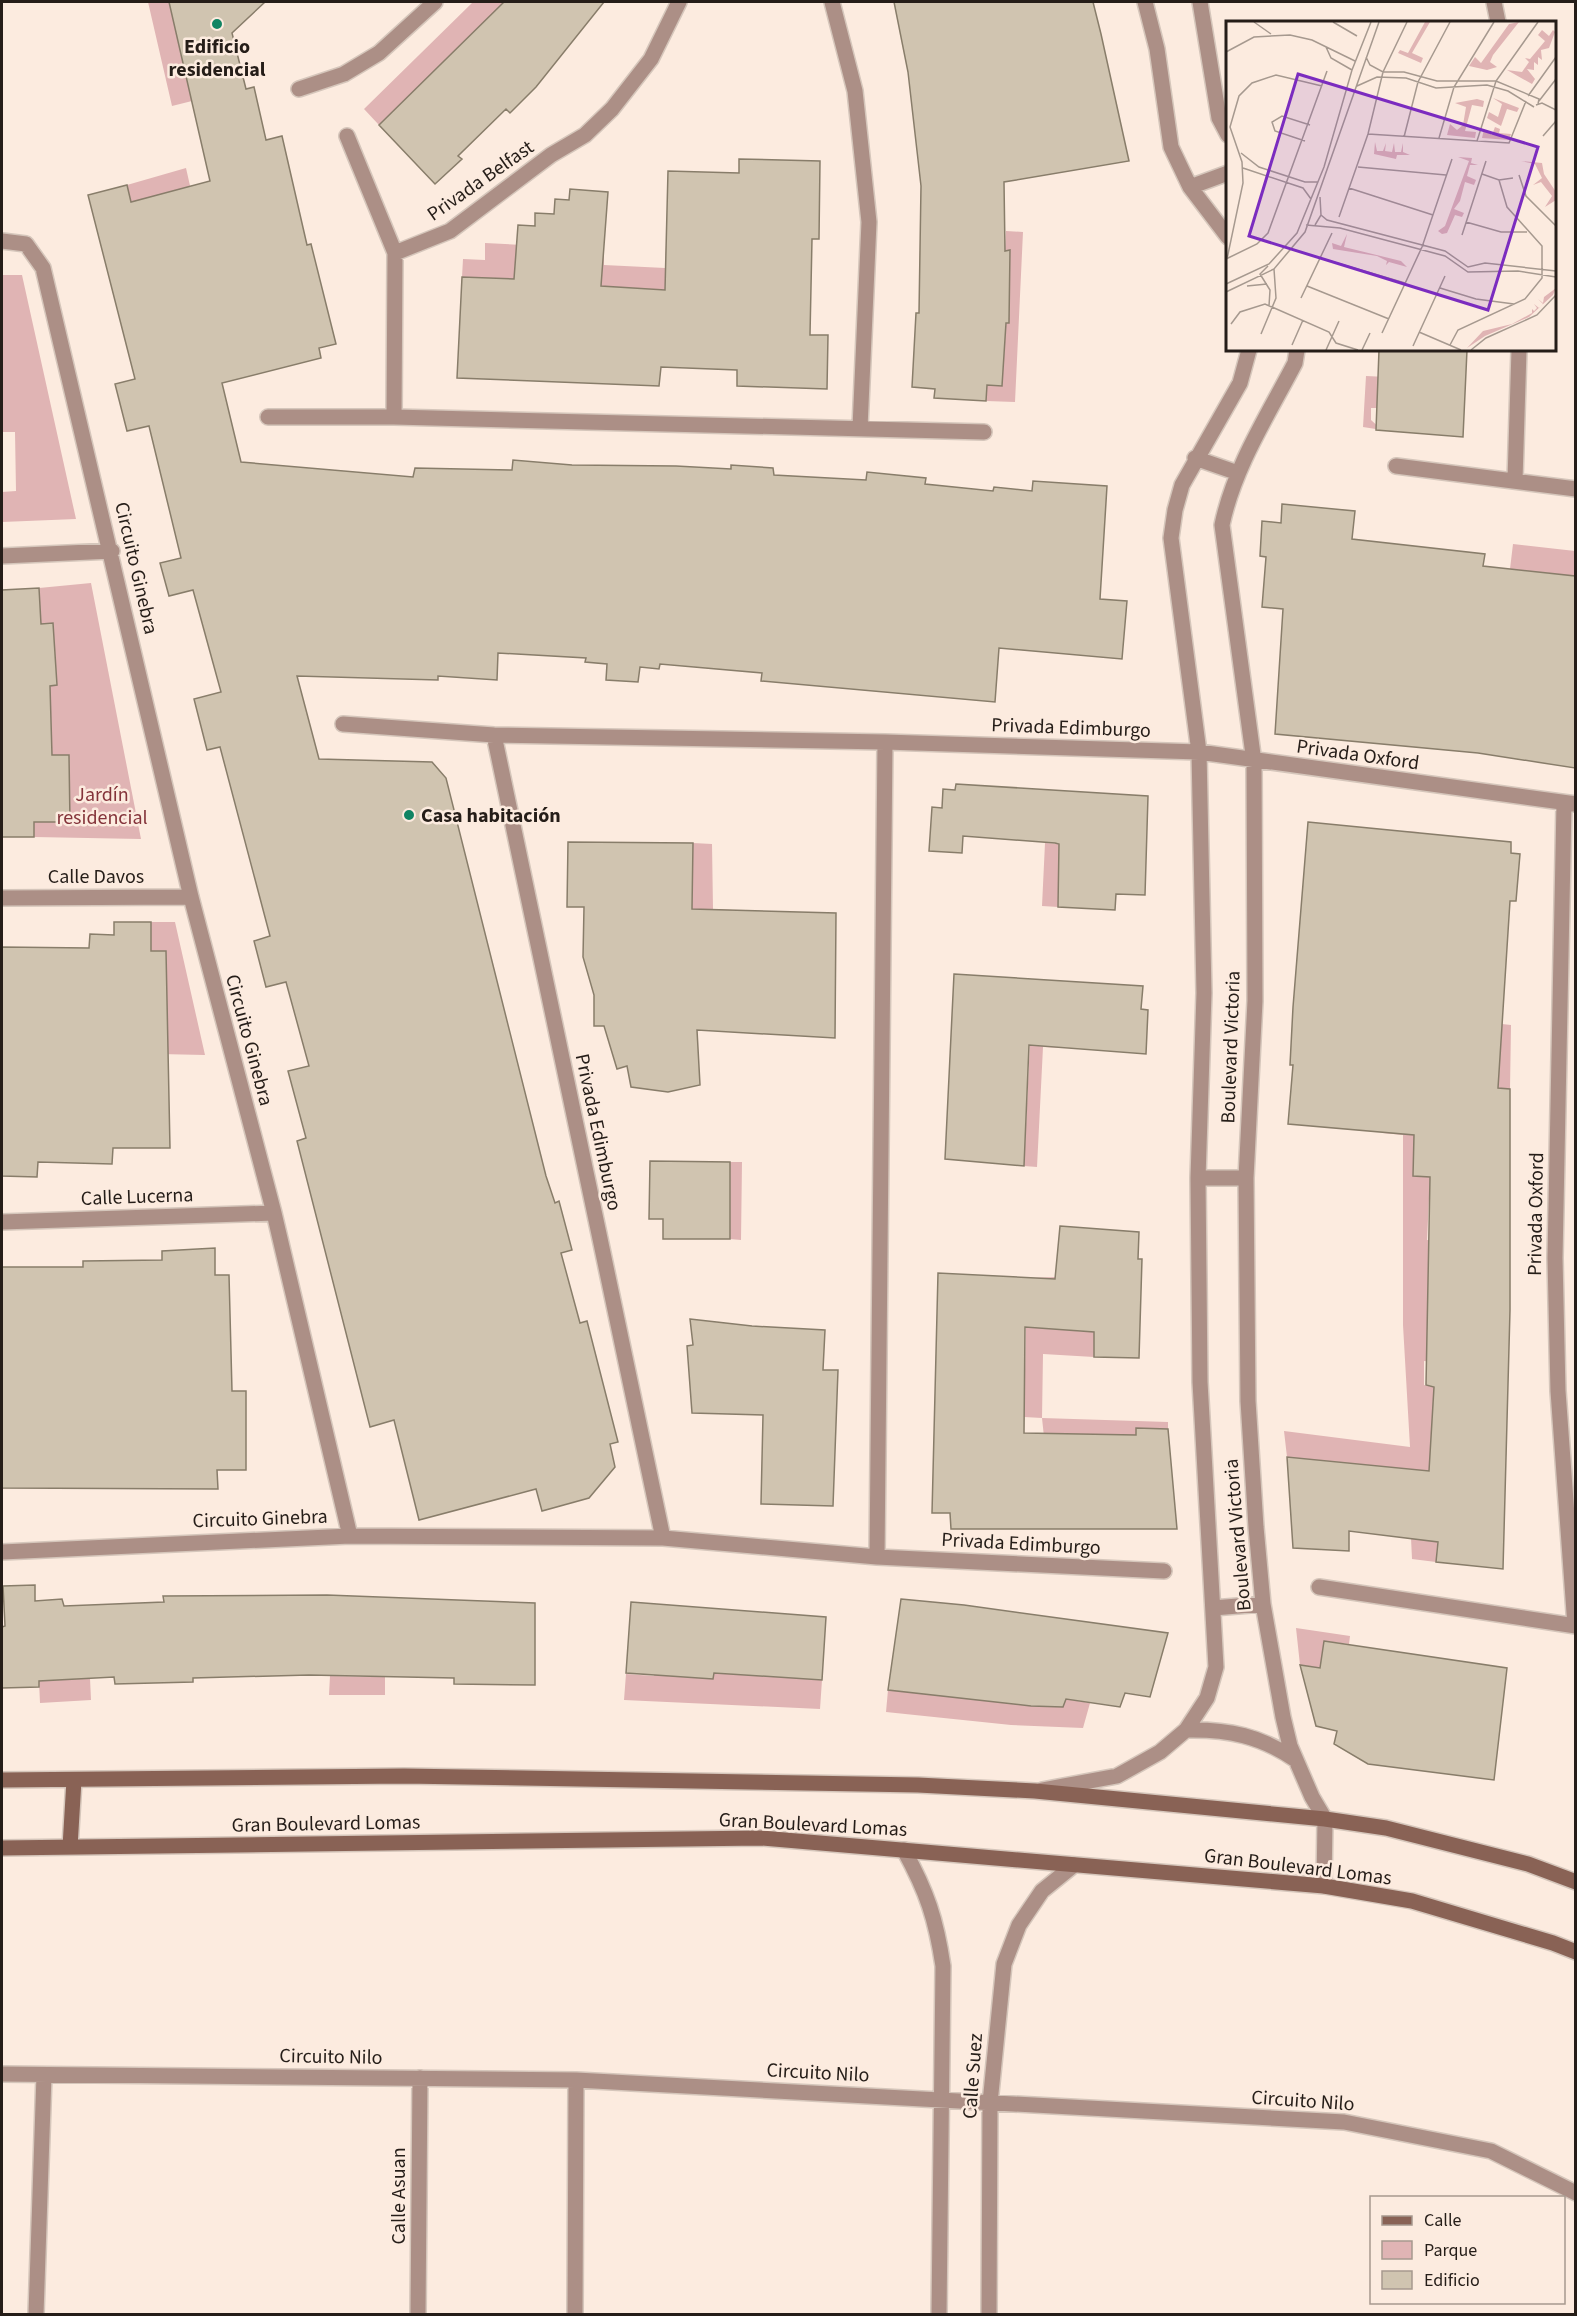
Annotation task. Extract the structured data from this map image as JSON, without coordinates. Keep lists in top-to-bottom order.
{
  "streets": {
    "main road": ["Gran Boulevard Lomas"],
    "street": [
      "Privada Belfast",
      "Circuito Ginebra",
      "Privada Edimburgo",
      "Privada Oxford",
      "Calle Davos",
      "Boulevard Victoria",
      "Calle Lucerna",
      "Circuito Nilo",
      "Calle Suez",
      "Calle Asuan"
    ]
  },
  "crossings": [
    ["Circuito Ginebra", "Privada Edimburgo"],
    ["Circuito Ginebra", "Calle Davos"],
    ["Circuito Ginebra", "Calle Lucerna"],
    ["Privada Edimburgo", "Privada Oxford"],
    ["Privada Edimburgo", "Boulevard Victoria"],
    ["Privada Oxford", "Boulevard Victoria"],
    ["Boulevard Victoria", "Gran Boulevard Lomas"],
    ["Gran Boulevard Lomas", "Calle Suez"],
    ["Circuito Nilo", "Calle Suez"],
    ["Circuito Nilo", "Calle Asuan"]
  ],
  "parks": ["Jardín residencial"],
  "places": ["Edificio residencial", "Casa habitación"],
  "legend": ["Calle", "Parque", "Edificio"]
}
